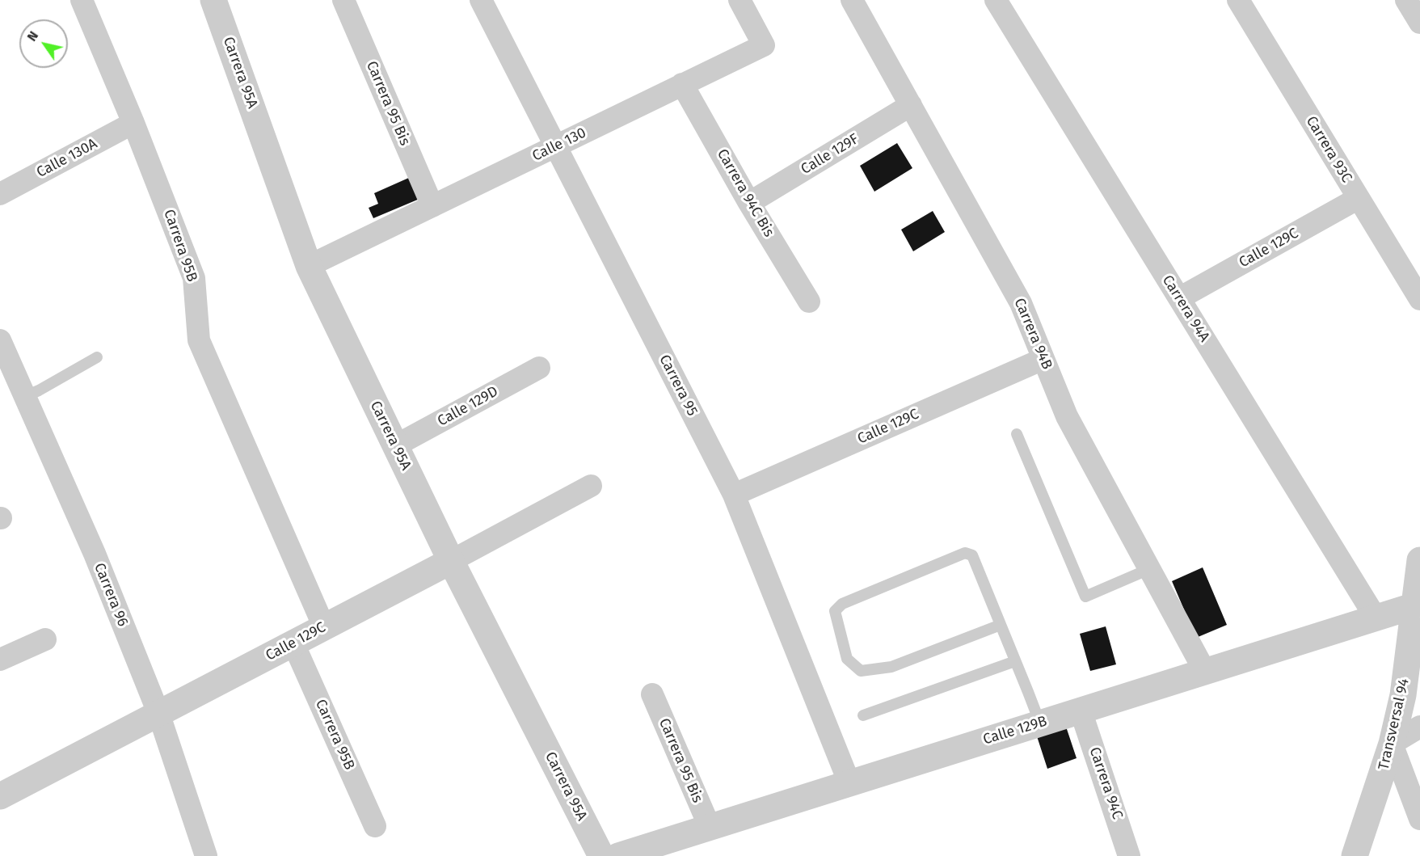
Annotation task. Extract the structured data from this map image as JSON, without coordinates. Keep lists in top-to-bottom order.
{
  "streets": {
    "street": [
      "Carrera 95A",
      "Carrera 95 Bis",
      "Calle 130",
      "Carrera 93C",
      "Calle 129F",
      "Calle 130A",
      "Carrera 94C Bis",
      "Carrera 95B",
      "Calle 129C",
      "Carrera 94A",
      "Carrera 94B",
      "Carrera 95",
      "Calle 129D",
      "Carrera 96",
      "Transversal 94",
      "Calle 129B",
      "Carrera 94C"
    ]
  },
  "crossings": [
    ["Carrera 95A", "Calle 130"],
    ["Carrera 95A", "Calle 129C"],
    ["Carrera 95A", "Calle 129D"],
    ["Carrera 95 Bis", "Calle 130"],
    ["Carrera 95 Bis", "Calle 129B"],
    ["Calle 130", "Carrera 94C Bis"],
    ["Calle 130", "Carrera 95"],
    ["Carrera 93C", "Calle 129C"],
    ["Calle 129F", "Carrera 94C Bis"],
    ["Calle 129F", "Carrera 94B"],
    ["Calle 130A", "Carrera 95B"],
    ["Carrera 95B", "Calle 129C"],
    ["Calle 129C", "Carrera 94A"],
    ["Calle 129C", "Carrera 94B"],
    ["Calle 129C", "Carrera 95"],
    ["Calle 129C", "Carrera 96"],
    ["Carrera 94A", "Calle 129B"],
    ["Carrera 94B", "Calle 129B"],
    ["Carrera 95", "Calle 129B"],
    ["Transversal 94", "Calle 129B"],
    ["Calle 129B", "Carrera 94C"]
  ],
  "north": "top left"
}
